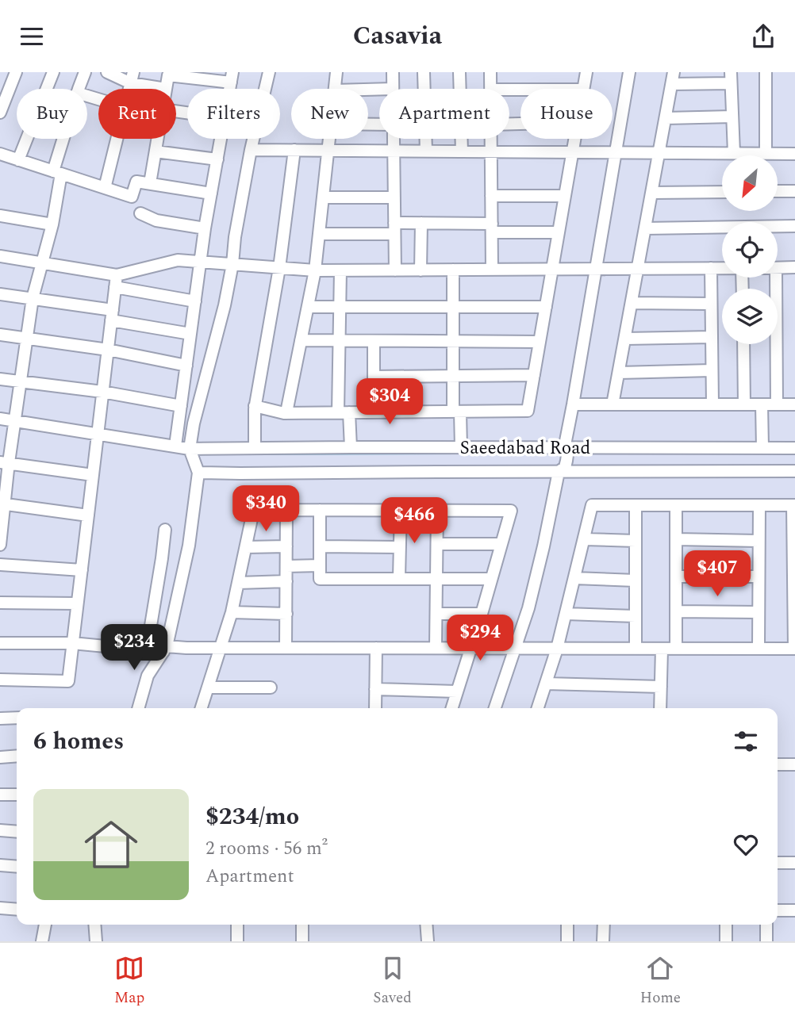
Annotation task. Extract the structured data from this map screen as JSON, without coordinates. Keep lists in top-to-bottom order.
{
  "streets": {
    "street": ["Saeedabad Road"]
  },
  "north": "bottom left",
  "page": {
    "header": "Casavia",
    "chip": [
      "Buy",
      "Rent",
      "Filters",
      "New",
      "Apartment",
      "House"
    ],
    "price": [
      "$304",
      "$340",
      "$466",
      "$407",
      "$294",
      "$234"
    ],
    "heading": "6 homes",
    "list": [
      {
        "name": "$234/mo",
        "note": "2 rooms · 56 m² · Apartment"
      }
    ],
    "tabs": ["Map", "Saved", "Home"]
  }
}
